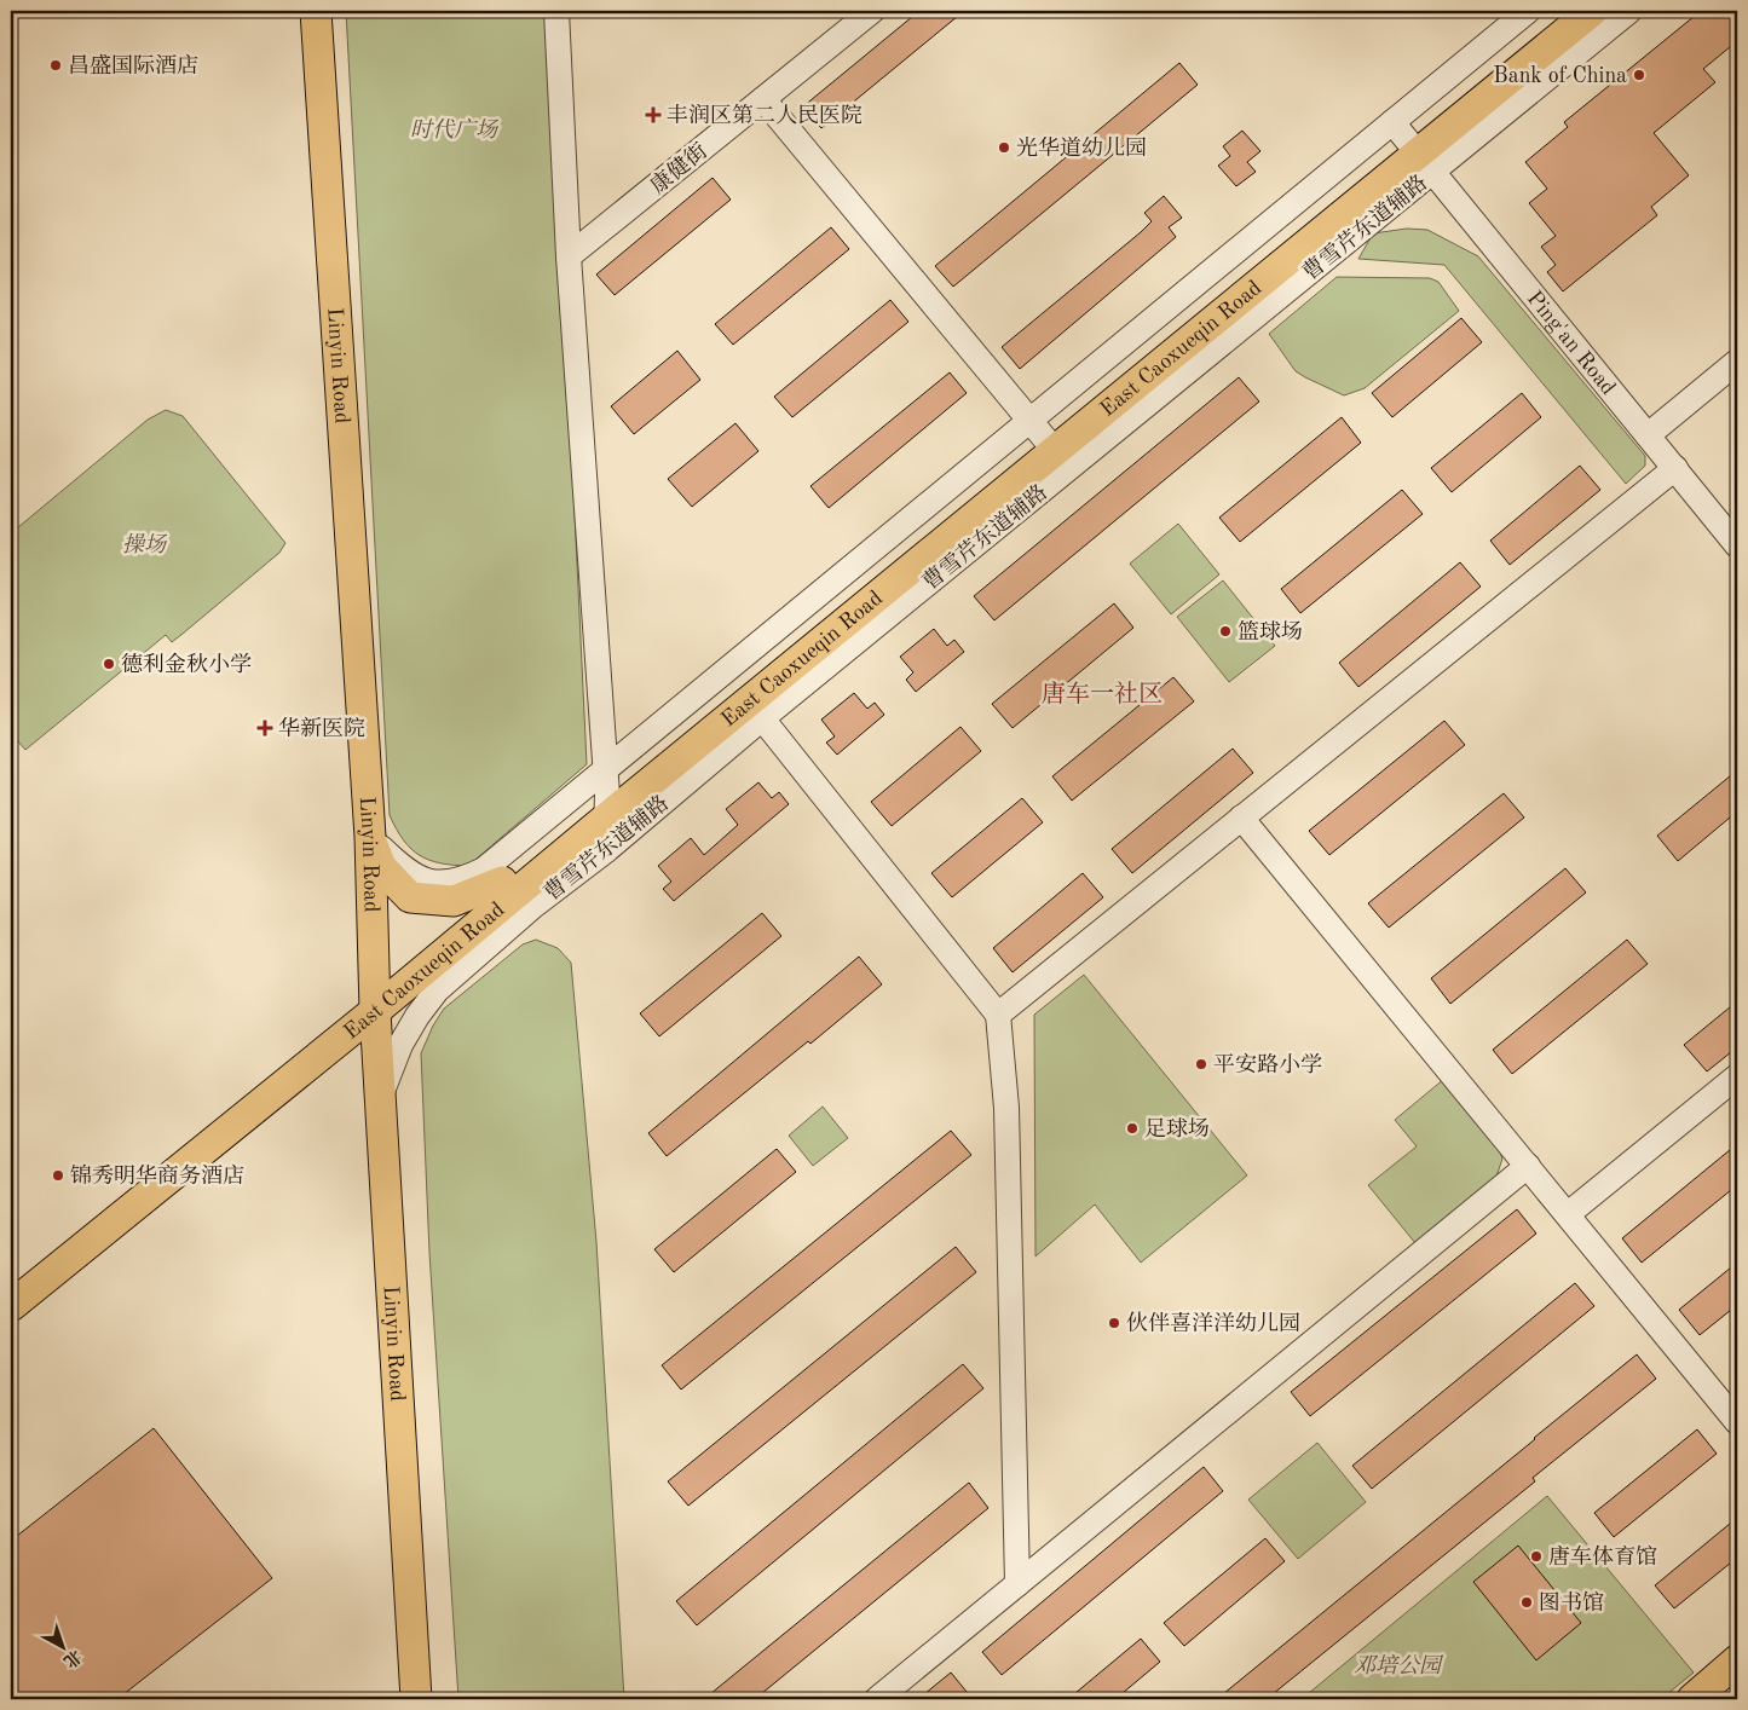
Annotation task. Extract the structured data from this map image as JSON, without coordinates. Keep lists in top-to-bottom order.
{
  "streets": {
    "main road": ["East Caoxueqin Road", "Linyin Road"],
    "street": ["康健街", "曹雪芹东道辅路", "Ping'an Road"]
  },
  "crossings": [
    ["曹雪芹东道辅路", "Ping'an Road"],
    ["曹雪芹东道辅路", "East Caoxueqin Road"],
    ["曹雪芹东道辅路", "Linyin Road"],
    ["Ping'an Road", "East Caoxueqin Road"],
    ["East Caoxueqin Road", "Linyin Road"]
  ],
  "districts": ["唐车一社区"],
  "parks": ["时代广场", "操场", "邓培公园"],
  "places": {
    "other": [
      "昌盛国际酒店",
      "Bank of China",
      "光华道幼儿园",
      "篮球场",
      "德利金秋小学",
      "平安路小学",
      "足球场",
      "锦秀明华商务酒店",
      "伙伴喜洋洋幼儿园",
      "唐车体育馆",
      "图书馆"
    ],
    "health": ["丰润区第二人民医院", "华新医院"]
  },
  "north": "bottom right"
}
